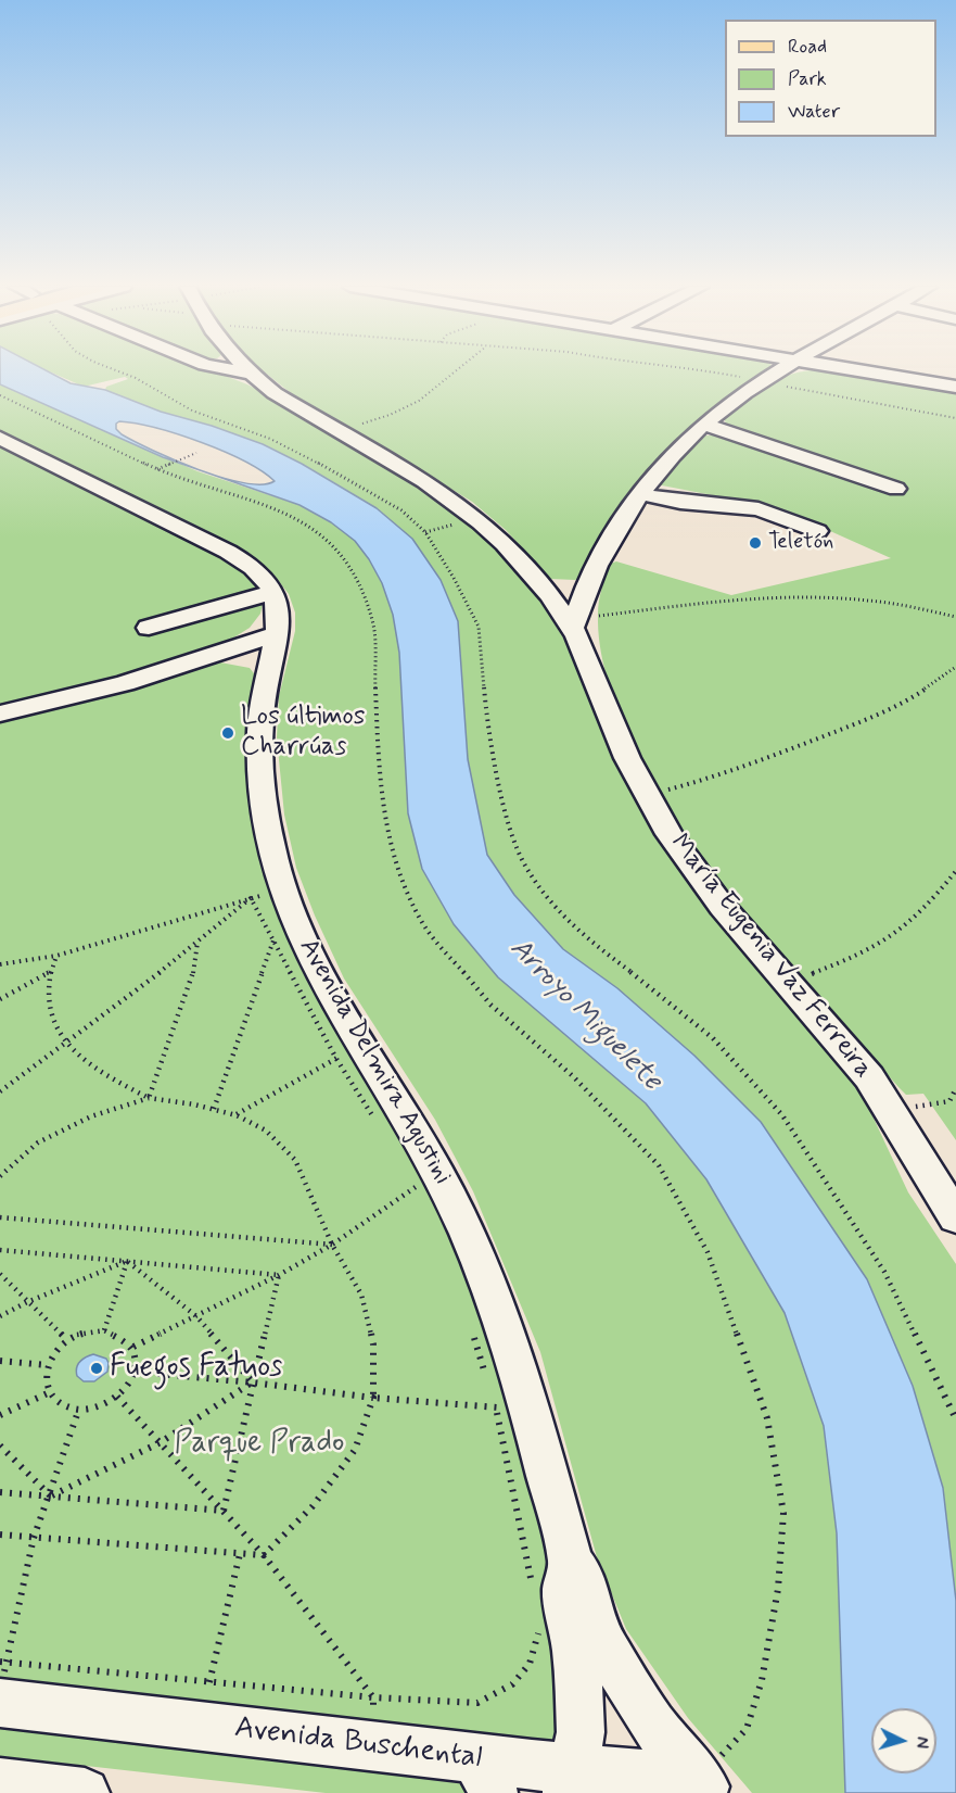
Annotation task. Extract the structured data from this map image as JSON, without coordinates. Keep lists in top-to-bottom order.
{
  "streets": {
    "street": ["María Eugenia Vaz Ferreira", "Avenida Delmira Agustini", "Avenida Buschental"]
  },
  "crossings": [
    ["Avenida Delmira Agustini", "Avenida Buschental"]
  ],
  "water": ["Arroyo Miguelete"],
  "parks": ["Parque Prado"],
  "places": ["Teletón", "Los últimos Charrúas", "Fuegos Fatuos"],
  "legend": ["Road", "Park", "Water"],
  "north": "right"
}
